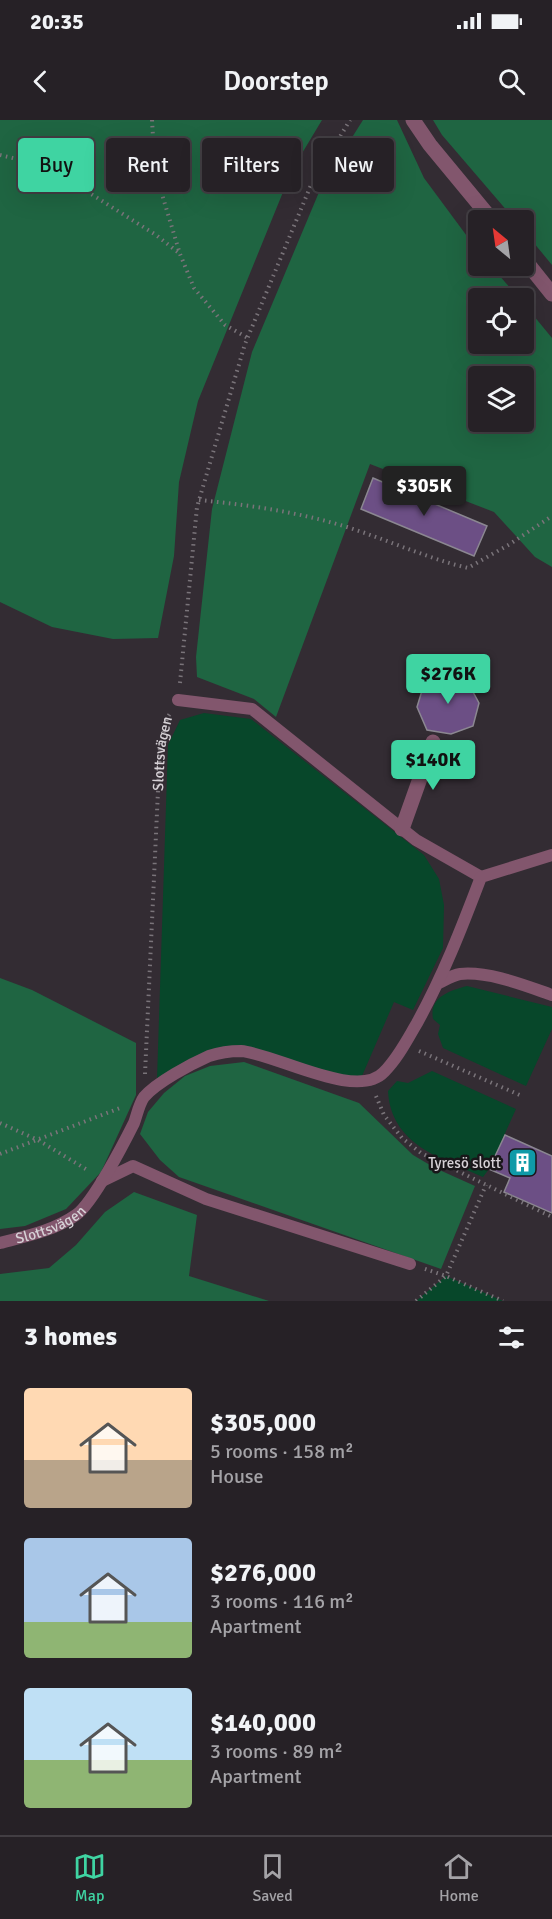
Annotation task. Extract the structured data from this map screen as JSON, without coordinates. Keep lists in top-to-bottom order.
{
  "streets": {
    "lane": ["Slottsvägen"]
  },
  "places": {
    "building": ["Tyresö slott"]
  },
  "north": "top left",
  "page": {
    "status": "20:35",
    "header": "Doorstep",
    "chip": [
      "Buy",
      "Rent",
      "Filters",
      "New"
    ],
    "price": ["$305K", "$276K", "$140K"],
    "heading": "3 homes",
    "list": [
      {
        "name": "$305,000",
        "note": "5 rooms · 158 m² · House"
      },
      {
        "name": "$276,000",
        "note": "3 rooms · 116 m² · Apartment"
      },
      {
        "name": "$140,000",
        "note": "3 rooms · 89 m² · Apartment"
      }
    ],
    "tabs": ["Map", "Saved", "Home"]
  }
}
